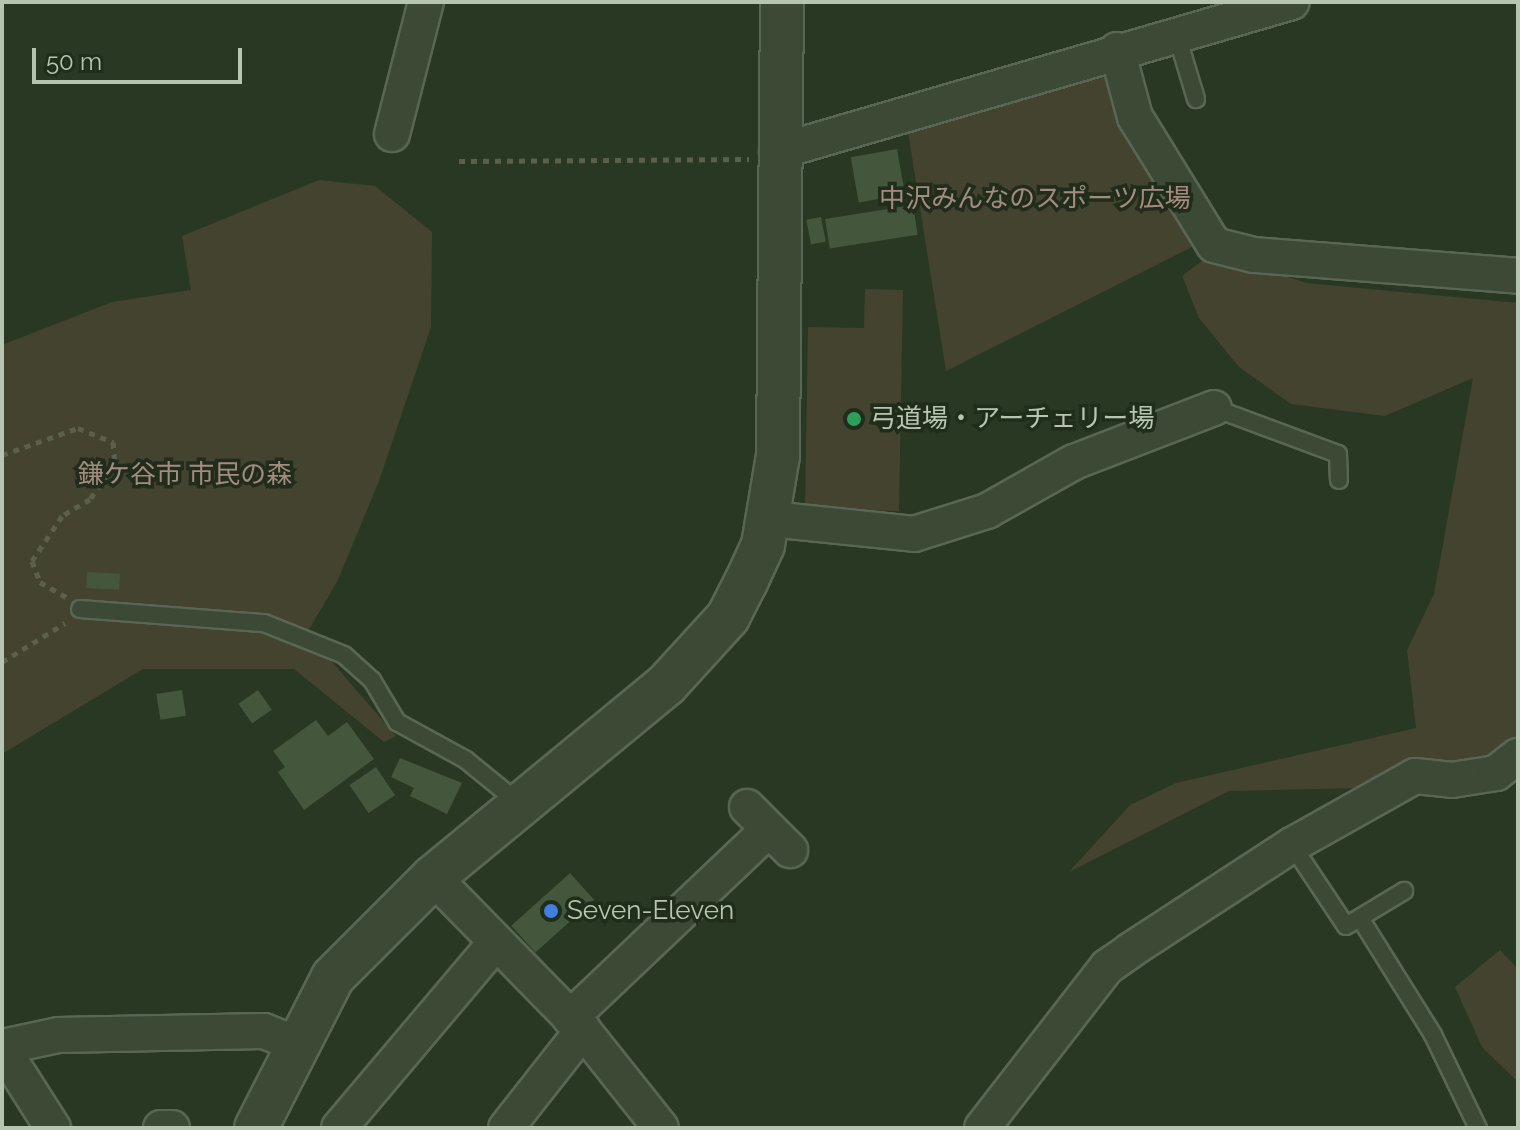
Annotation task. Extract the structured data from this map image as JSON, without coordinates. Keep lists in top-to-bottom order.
{
  "parks": ["中沢みんなのスポーツ広場", "鎌ケ谷市 市民の森"],
  "places": ["弓道場・アーチェリー場", "Seven-Eleven"],
  "scale_bar": "50 m"
}
